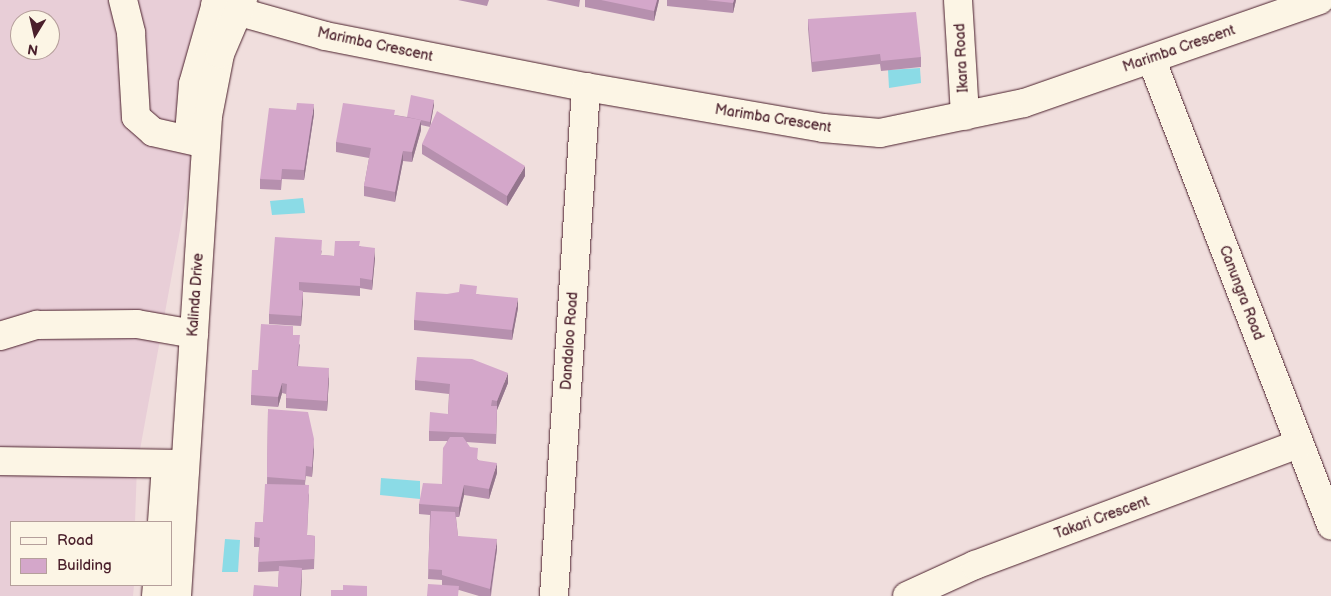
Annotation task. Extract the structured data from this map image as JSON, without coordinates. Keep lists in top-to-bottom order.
{
  "streets": {
    "street": [
      "Marimba Crescent",
      "Ikara Road",
      "Canungra Road",
      "Kalinda Drive",
      "Dandaloo Road",
      "Takari Crescent"
    ]
  },
  "crossings": [
    ["Marimba Crescent", "Ikara Road"],
    ["Marimba Crescent", "Canungra Road"],
    ["Marimba Crescent", "Kalinda Drive"],
    ["Marimba Crescent", "Dandaloo Road"],
    ["Canungra Road", "Takari Crescent"]
  ],
  "legend": ["Road", "Building"],
  "north": "bottom"
}
